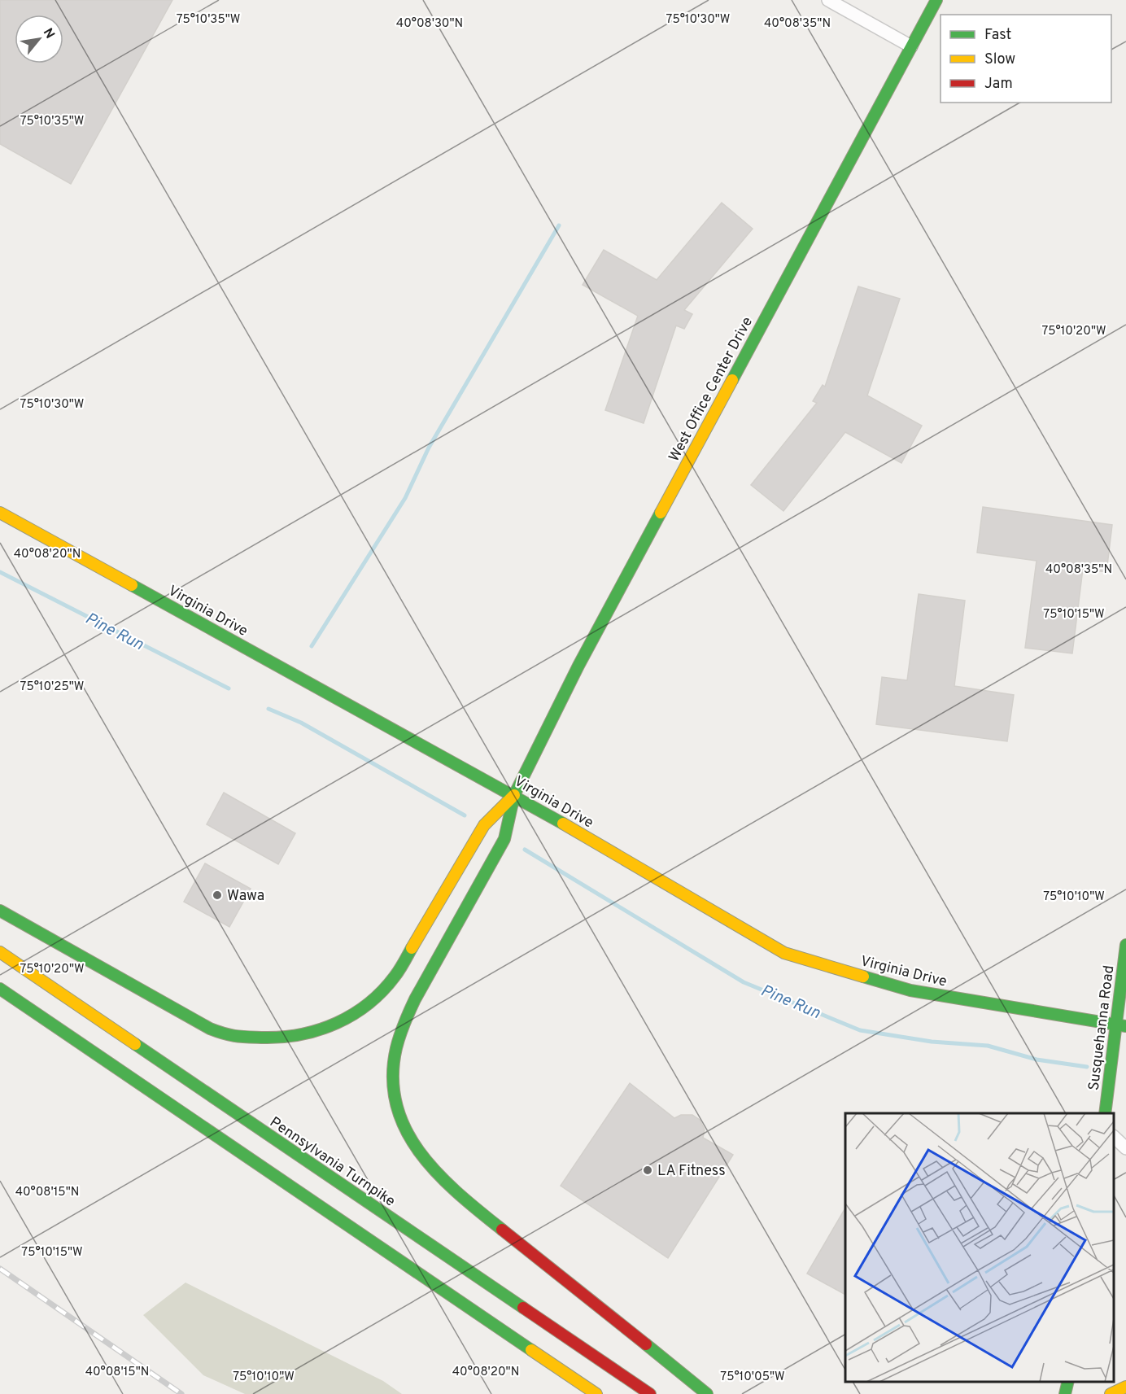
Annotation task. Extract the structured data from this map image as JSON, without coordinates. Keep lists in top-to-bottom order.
{
  "streets": {
    "main road": [
      "West Office Center Drive",
      "Virginia Drive",
      "Susquehanna Road",
      "Pennsylvania Turnpike"
    ]
  },
  "crossings": [
    ["West Office Center Drive", "Virginia Drive"],
    ["Virginia Drive", "Susquehanna Road"]
  ],
  "water": ["Pine Run"],
  "places": ["Wawa", "LA Fitness"],
  "legend": ["Fast", "Slow", "Jam"],
  "north": "top right",
  "coordinates": [
    "75°10'35\"W",
    "75°10'30\"W",
    "40°08'30\"N",
    "40°08'35\"N",
    "75°10'20\"W",
    "40°08'20\"N",
    "75°10'15\"W",
    "75°10'25\"W",
    "75°10'10\"W",
    "40°08'15\"N",
    "75°10'05\"W"
  ]
}
